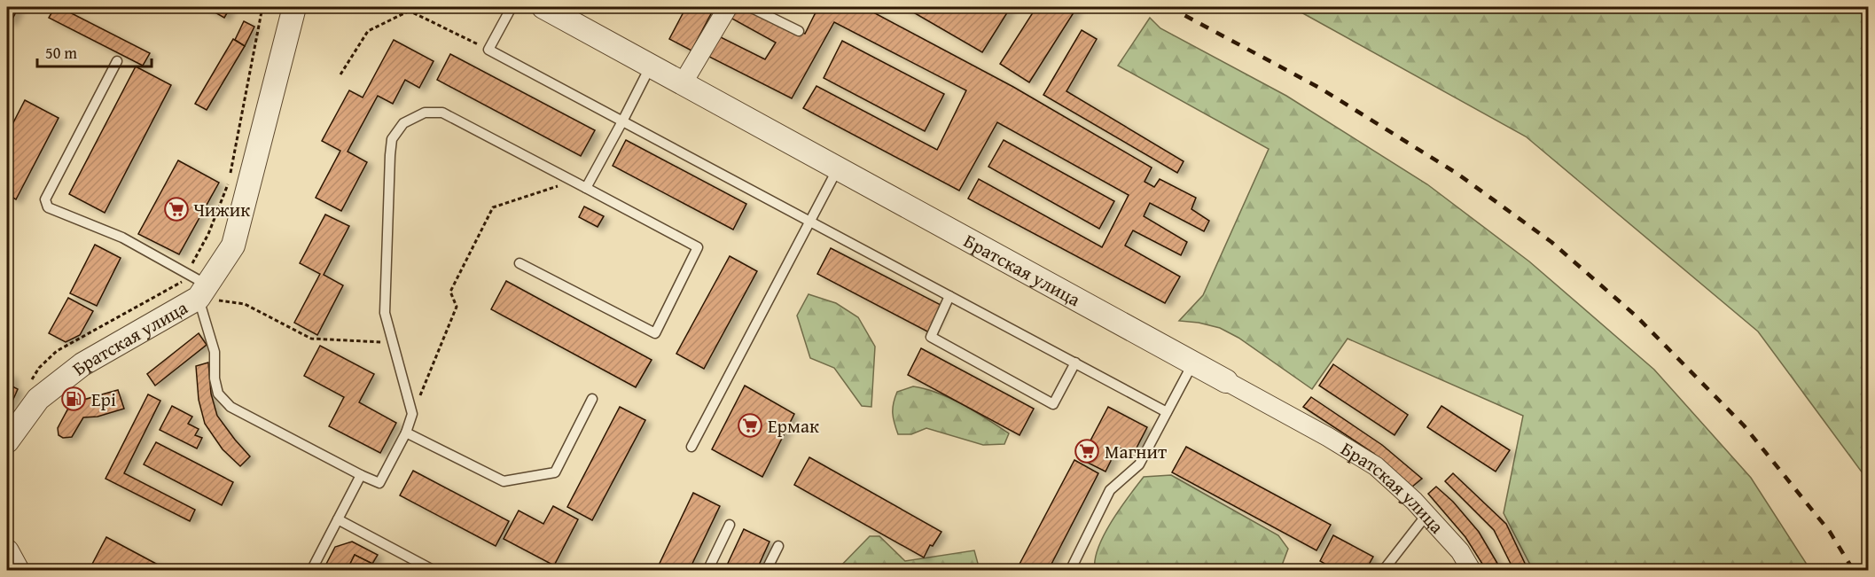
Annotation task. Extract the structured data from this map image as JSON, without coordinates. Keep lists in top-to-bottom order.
{
  "streets": {
    "street": ["Братская улица"]
  },
  "places": {
    "supermarket": ["Чижик", "Ермак", "Магнит"],
    "fuel station": ["Epi"]
  },
  "scale_bar": "50 m"
}
